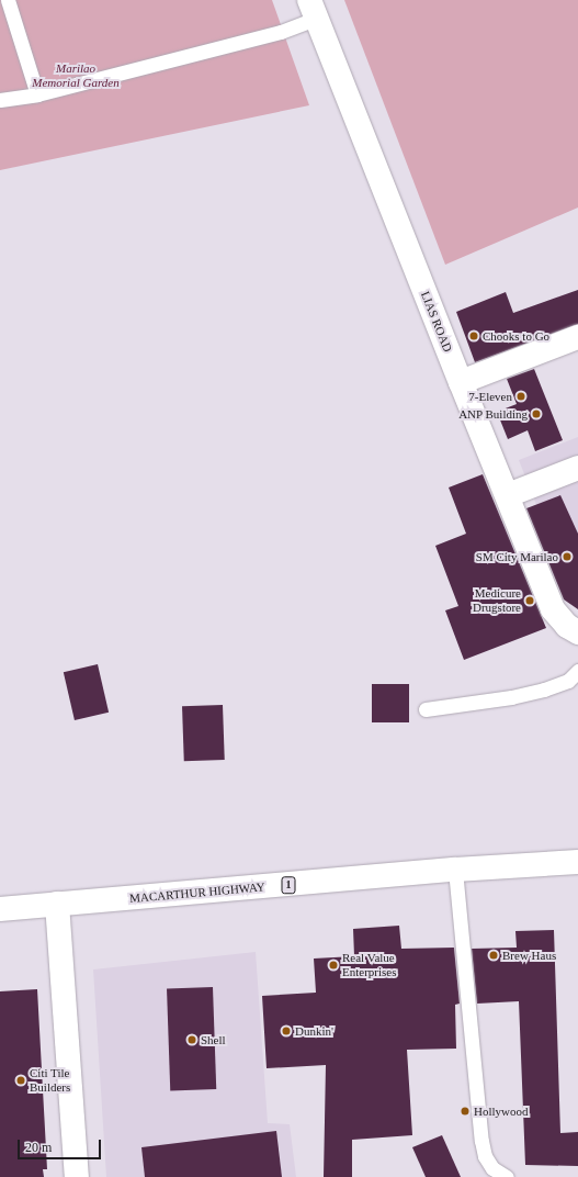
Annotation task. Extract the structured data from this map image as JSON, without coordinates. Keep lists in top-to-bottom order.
{
  "streets": {
    "main road": ["LIAS ROAD", "1", "MACARTHUR HIGHWAY"]
  },
  "parks": ["Marilao Memorial Garden"],
  "places": [
    "Chooks to Go",
    "7-Eleven",
    "ANP Building",
    "SM City Marilao",
    "Medicure Drugstore",
    "Brew Haus",
    "Real Value Enterprises",
    "Dunkin'",
    "Shell",
    "Citi Tile Builders",
    "Hollywood"
  ],
  "scale_bar": "20 m"
}
